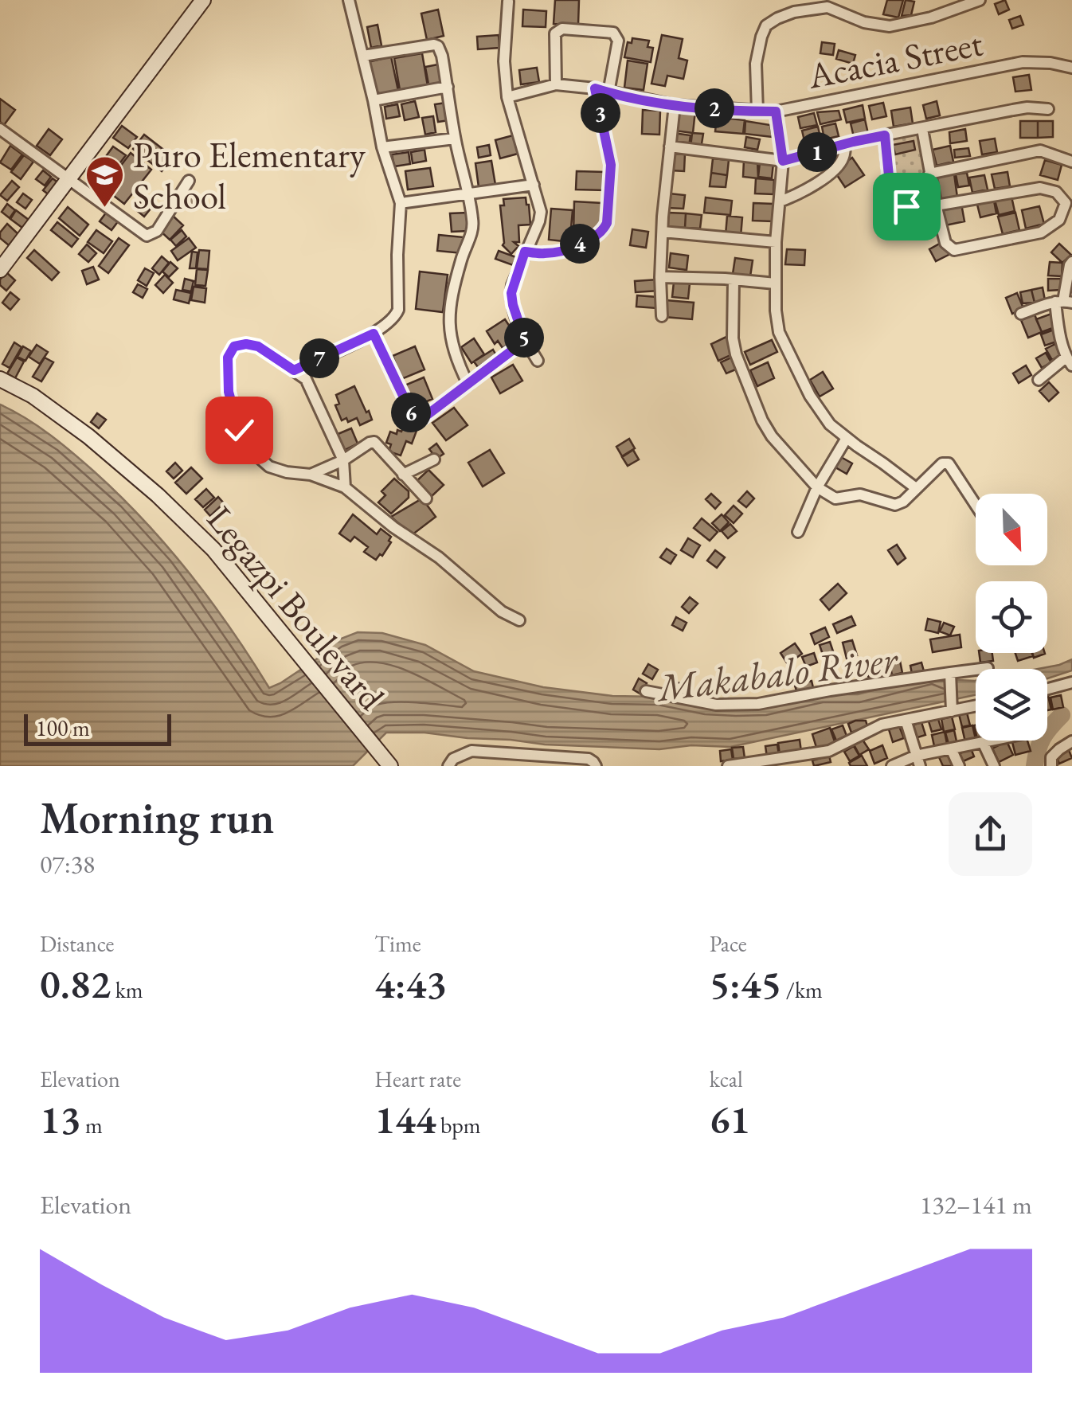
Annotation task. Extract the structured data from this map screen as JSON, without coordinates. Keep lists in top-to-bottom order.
{
  "streets": {
    "street": ["Acacia Street", "Legazpi Boulevard"]
  },
  "water": ["Makabalo River"],
  "places": {
    "school or university": ["Puro Elementary School"]
  },
  "scale_bar": "100 m",
  "north": "bottom right",
  "page": {
    "pins": [
      "2",
      "3",
      "1",
      "4",
      "5",
      "7",
      "6"
    ],
    "scale": "100 m",
    "heading": ["Morning run", "07:38"],
    "stats": [
      ["Distance", "0.82 km"],
      ["Time", "4:43"],
      ["Pace", "5:45 /km"],
      ["Elevation", "13 m"],
      ["Heart rate", "144 bpm"],
      ["kcal", "61"]
    ],
    "chart": ["Elevation", "132–141 m"]
  }
}
